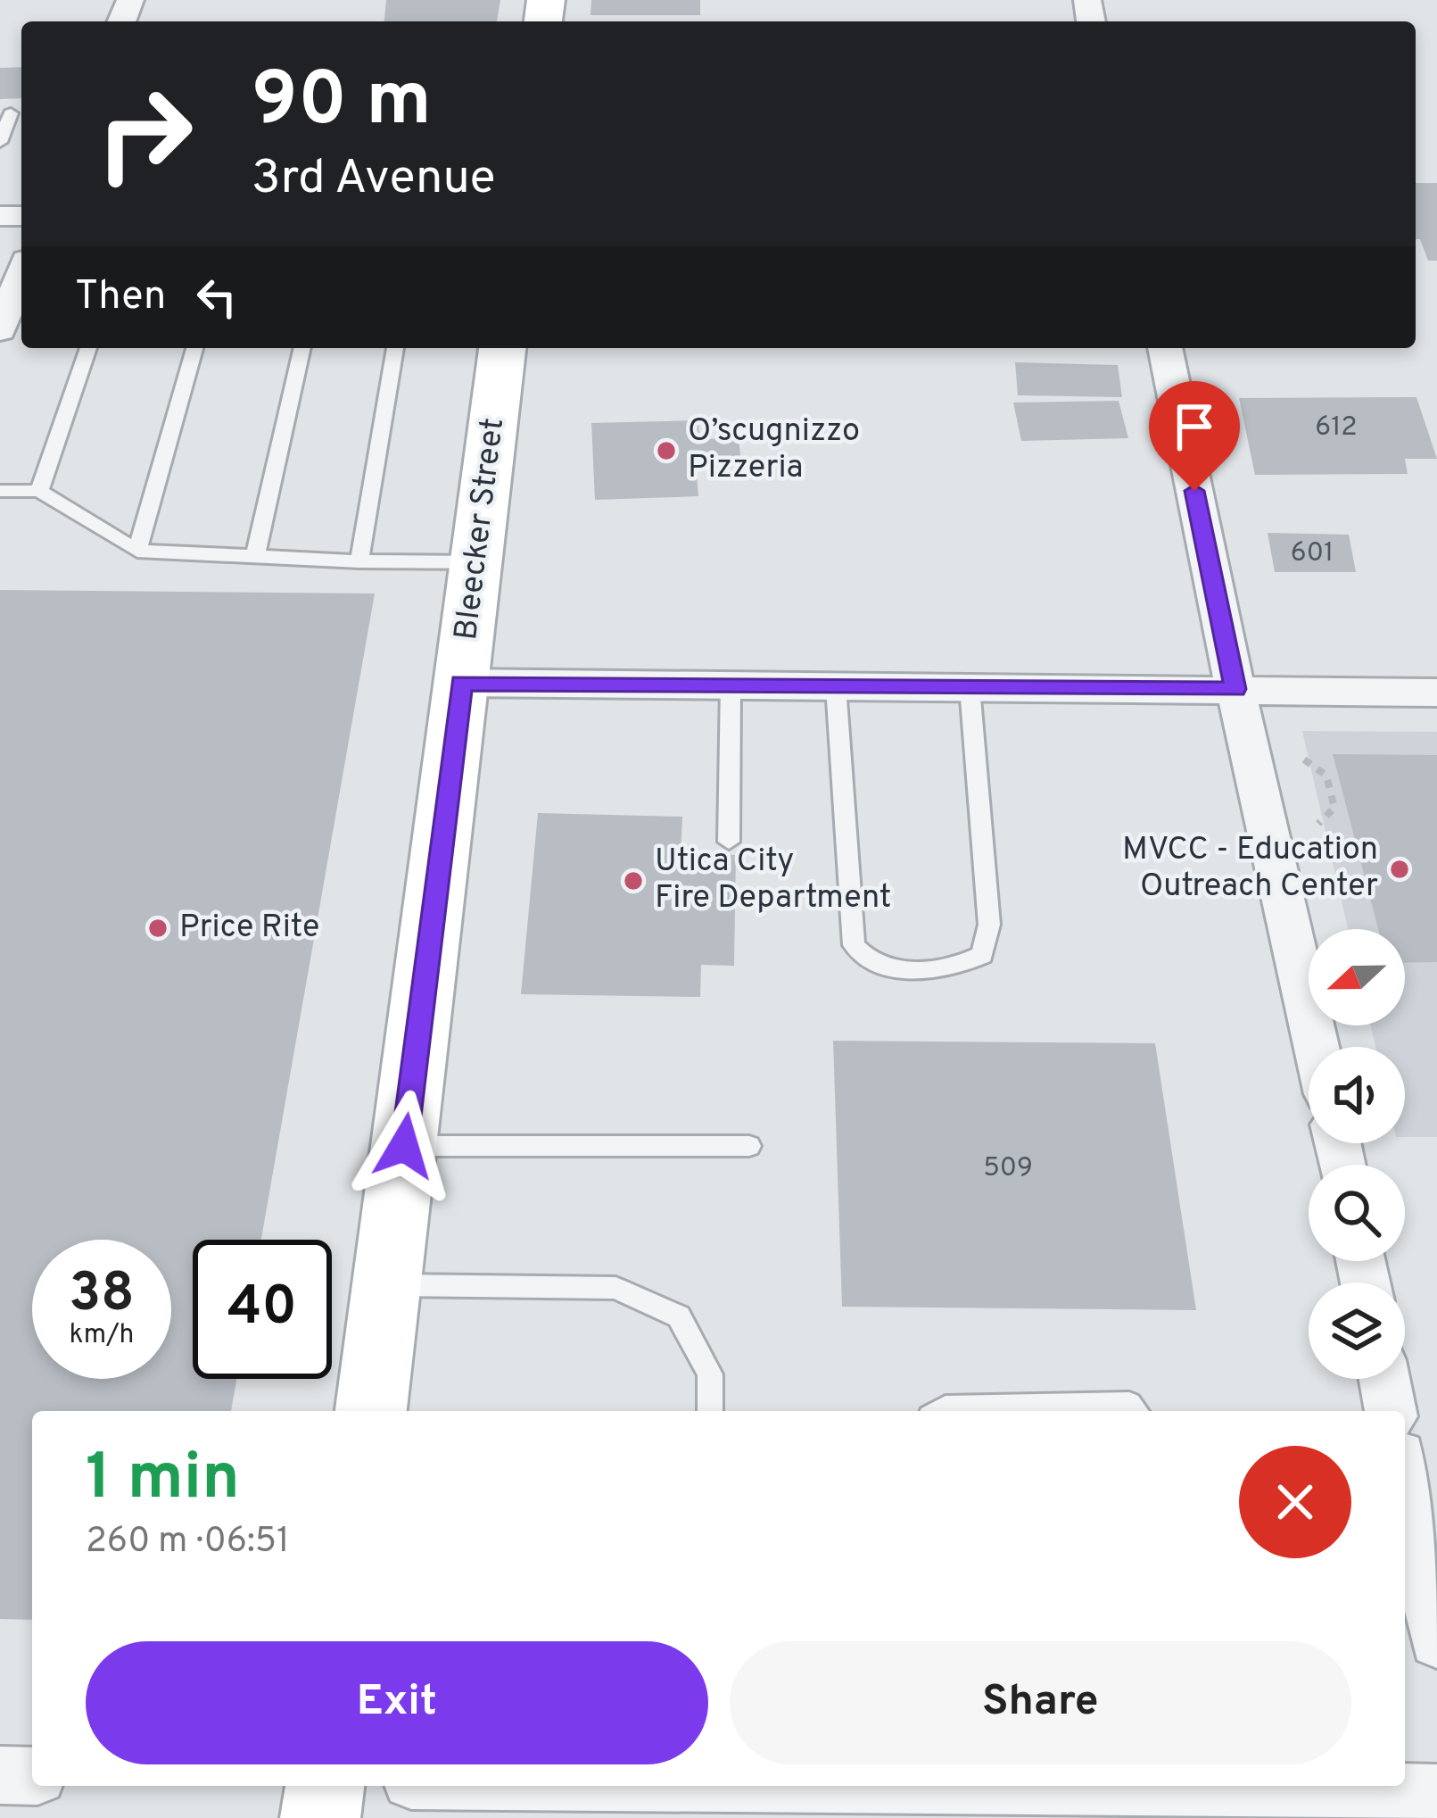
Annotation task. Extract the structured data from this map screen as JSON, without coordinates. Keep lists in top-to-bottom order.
{
  "streets": {
    "street": ["Bleecker Street"]
  },
  "places": [
    "O’scugnizzo Pizzeria",
    "MVCC - Education Outreach Center",
    "Utica City Fire Department",
    "Price Rite"
  ],
  "house_numbers": ["612", "601", "509"],
  "north": "left",
  "page": {
    "turn": ["90 m", "3rd Avenue"],
    "then": "Then",
    "speed": "38 km/h",
    "limit": "40",
    "heading": ["1 min", "260 m · 06:51"],
    "buttons": ["Exit", "Share"]
  }
}
